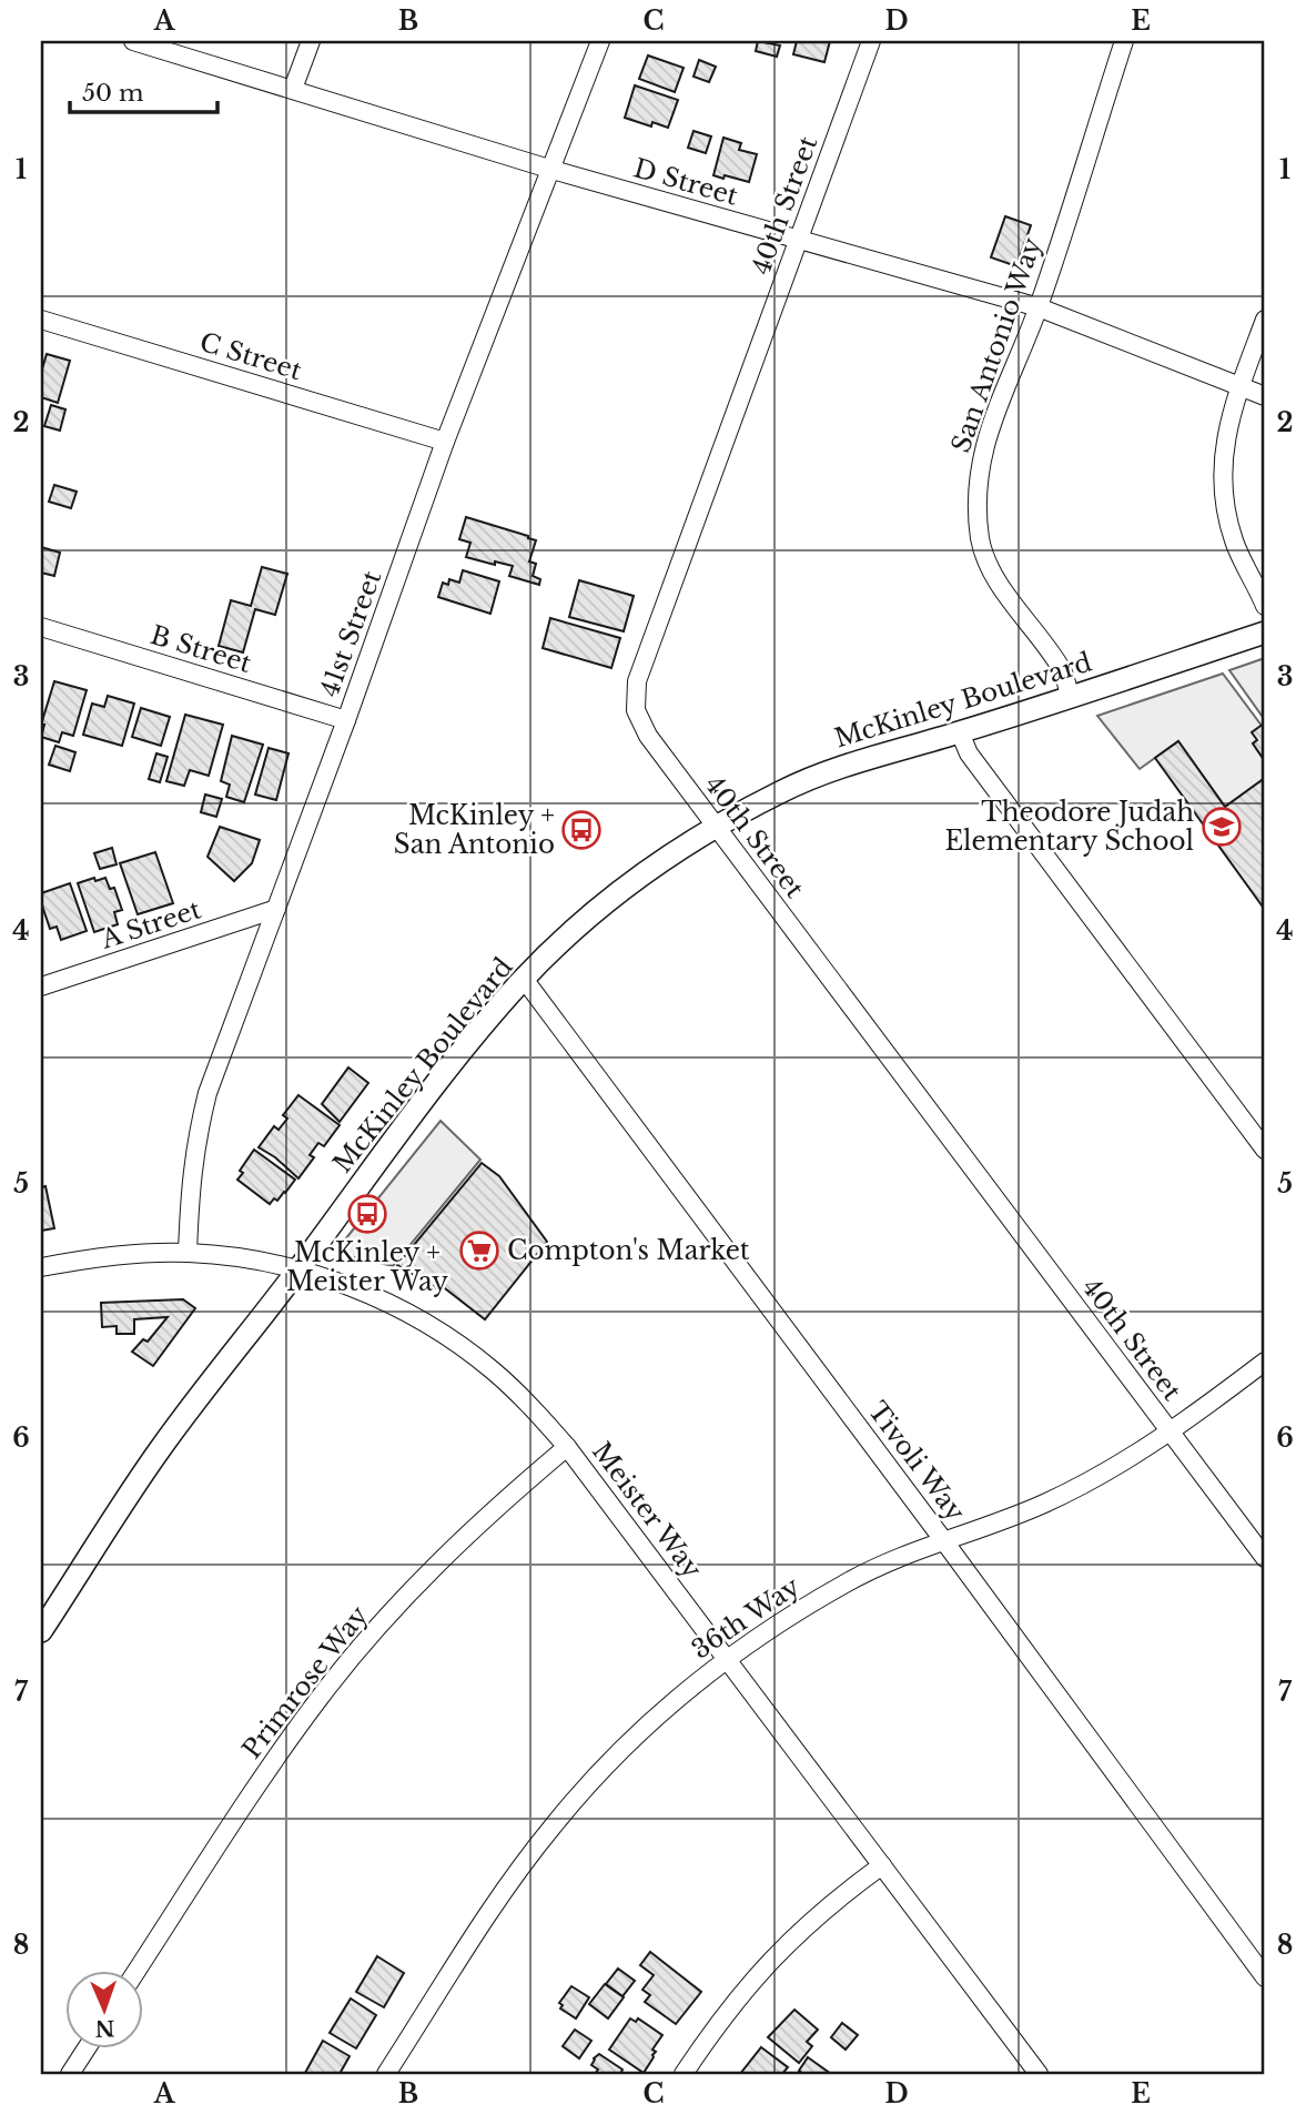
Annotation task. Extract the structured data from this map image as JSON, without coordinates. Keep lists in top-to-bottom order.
{
  "streets": {
    "street": [
      "D Street",
      "40th Street",
      "San Antonio Way",
      "C Street",
      "41st Street",
      "B Street",
      "McKinley Boulevard",
      "A Street",
      "Tivoli Way",
      "Meister Way",
      "36th Way",
      "Primrose Way"
    ]
  },
  "crossings": [
    ["D Street", "40th Street"],
    ["D Street", "San Antonio Way"],
    ["D Street", "41st Street"],
    ["40th Street", "McKinley Boulevard"],
    ["40th Street", "36th Way"],
    ["San Antonio Way", "McKinley Boulevard"],
    ["C Street", "41st Street"],
    ["41st Street", "B Street"],
    ["41st Street", "A Street"],
    ["41st Street", "Meister Way"],
    ["McKinley Boulevard", "Tivoli Way"],
    ["McKinley Boulevard", "Meister Way"],
    ["Tivoli Way", "36th Way"],
    ["Meister Way", "36th Way"],
    ["Meister Way", "Primrose Way"]
  ],
  "places": {
    "school or university": ["Theodore Judah Elementary School"],
    "bus stop": ["McKinley + San Antonio", "McKinley + Meister Way"],
    "supermarket": ["Compton's Market"]
  },
  "scale_bar": "50 m",
  "north": "bottom",
  "grid": {
    "columns": [
      "A",
      "B",
      "C",
      "D",
      "E"
    ],
    "rows": [
      "1",
      "2",
      "3",
      "4",
      "5",
      "6",
      "7",
      "8"
    ]
  }
}
